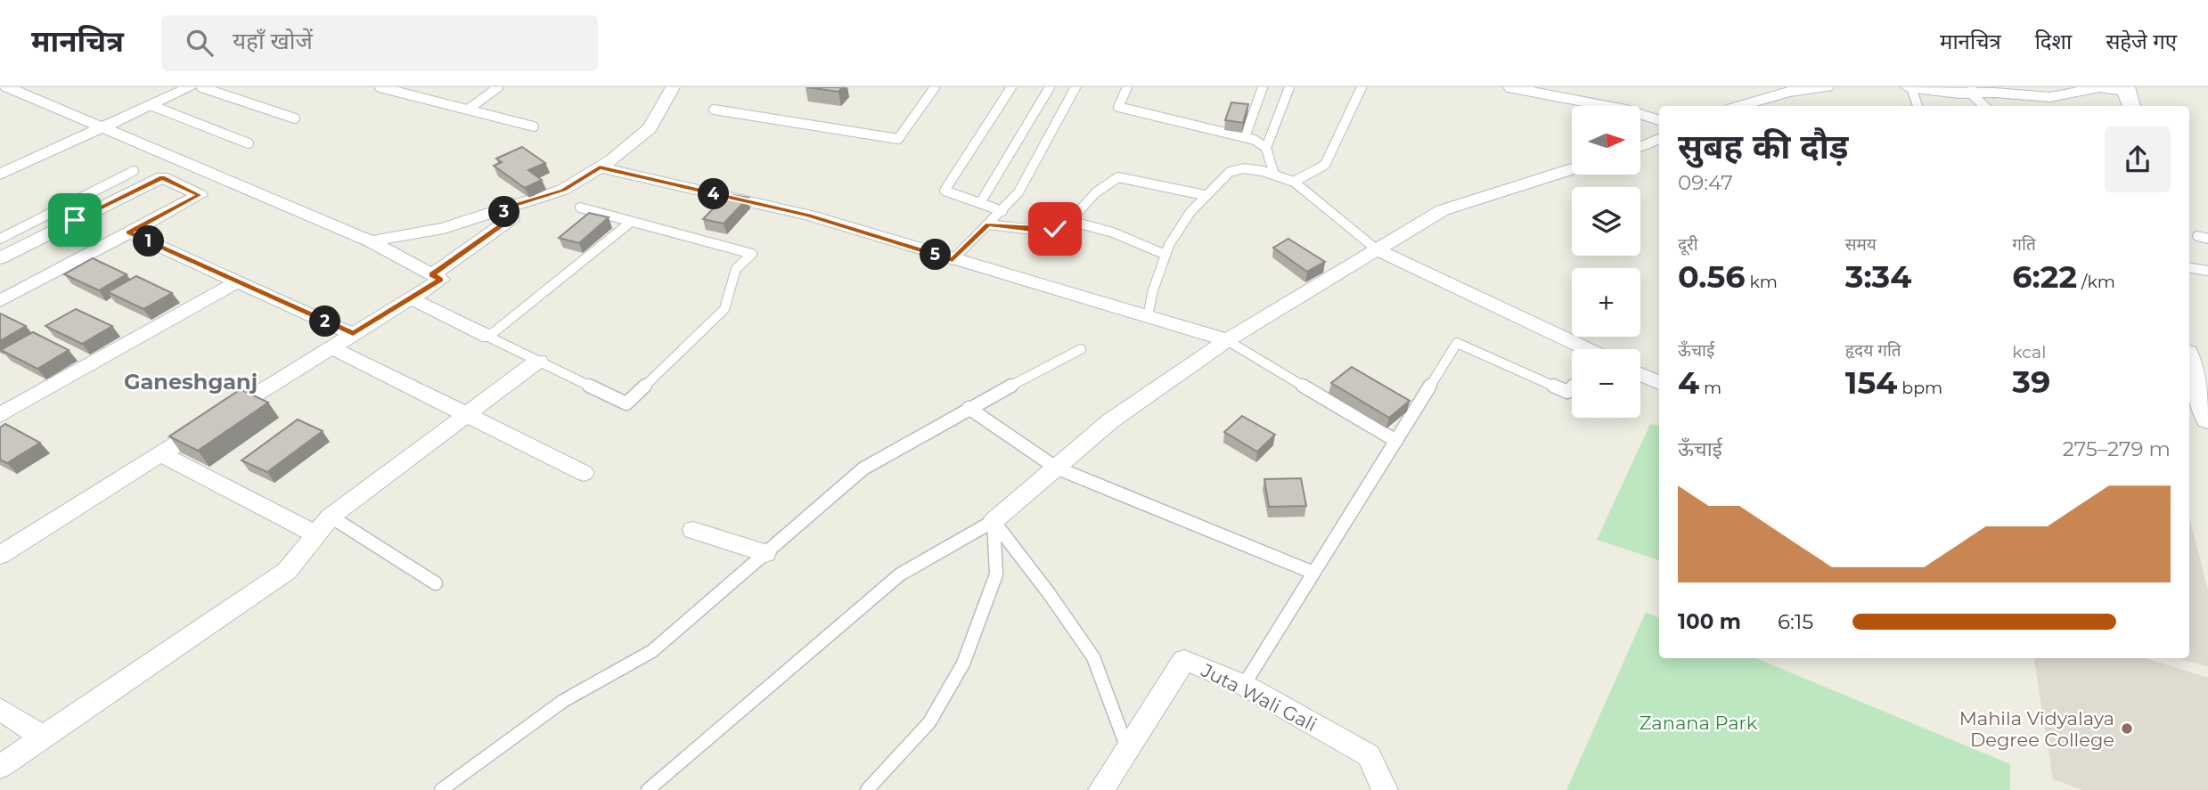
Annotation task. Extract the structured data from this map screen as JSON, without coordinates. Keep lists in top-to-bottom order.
{
  "streets": {
    "street": ["Juta Wali Gali"]
  },
  "districts": ["Ganeshganj"],
  "parks": ["Zanana Park"],
  "places": ["Mahila Vidyalaya Degree College"],
  "north": "right",
  "page": {
    "header": "मानचित्र",
    "search": "यहाँ खोजें",
    "nav": ["मानचित्र", "दिशा", "सहेजे गए"],
    "map_buttons": ["+", "−"],
    "heading": ["सुबह की दौड़", "09:47"],
    "pins": [
      "4",
      "3",
      "1",
      "5",
      "2"
    ],
    "stats": [
      ["दूरी", "0.56 km"],
      ["समय", "3:34"],
      ["गति", "6:22 /km"],
      ["ऊँचाई", "4 m"],
      ["हृदय गति", "154 bpm"],
      ["kcal", "39"]
    ],
    "chart": ["ऊँचाई", "275–279 m"],
    "list": [
      {
        "name": "100 m",
        "note": "6:15"
      }
    ]
  }
}
